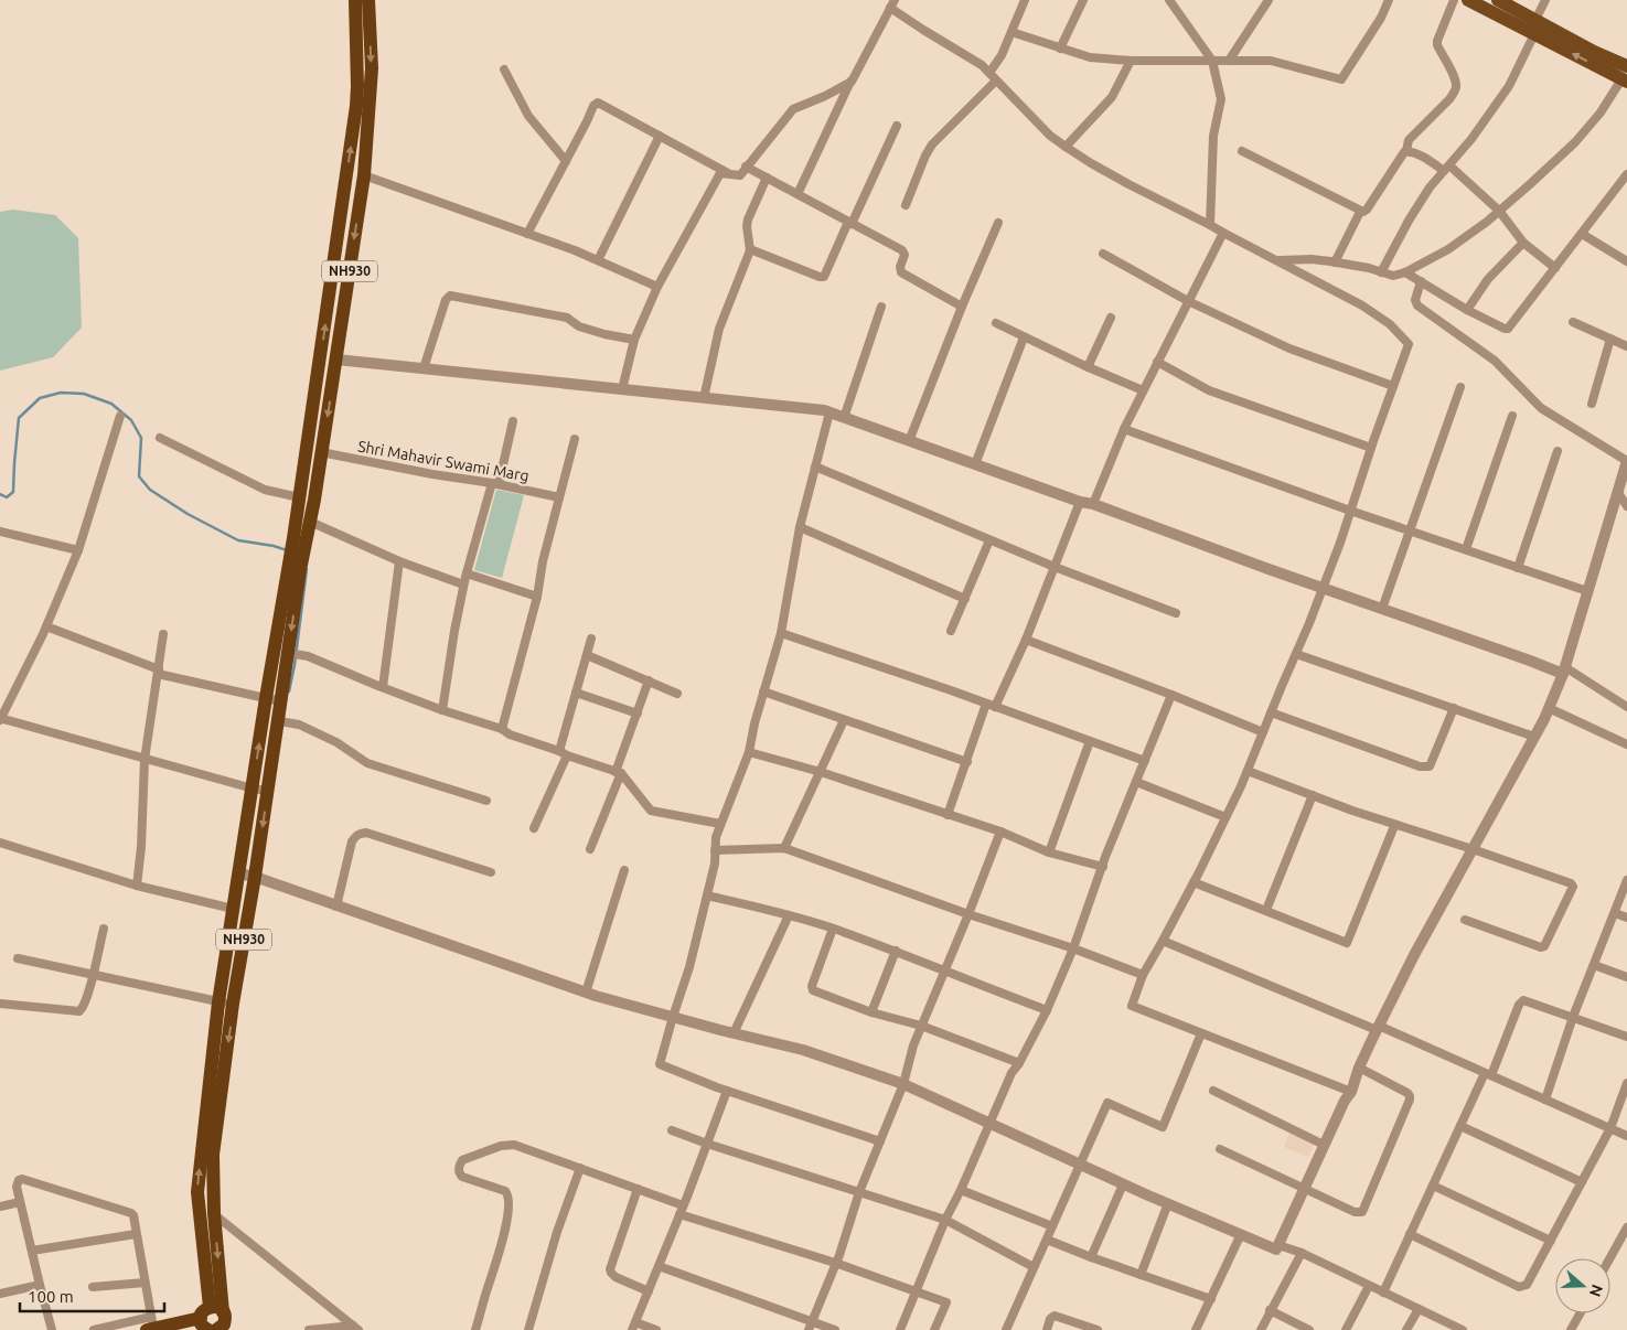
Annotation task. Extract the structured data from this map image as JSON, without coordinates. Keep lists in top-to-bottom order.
{
  "streets": {
    "highway": ["NH930"],
    "street": ["Shri Mahavir Swami Marg"]
  },
  "crossings": [
    ["NH930", "Shri Mahavir Swami Marg"]
  ],
  "scale_bar": "100 m",
  "north": "right"
}
